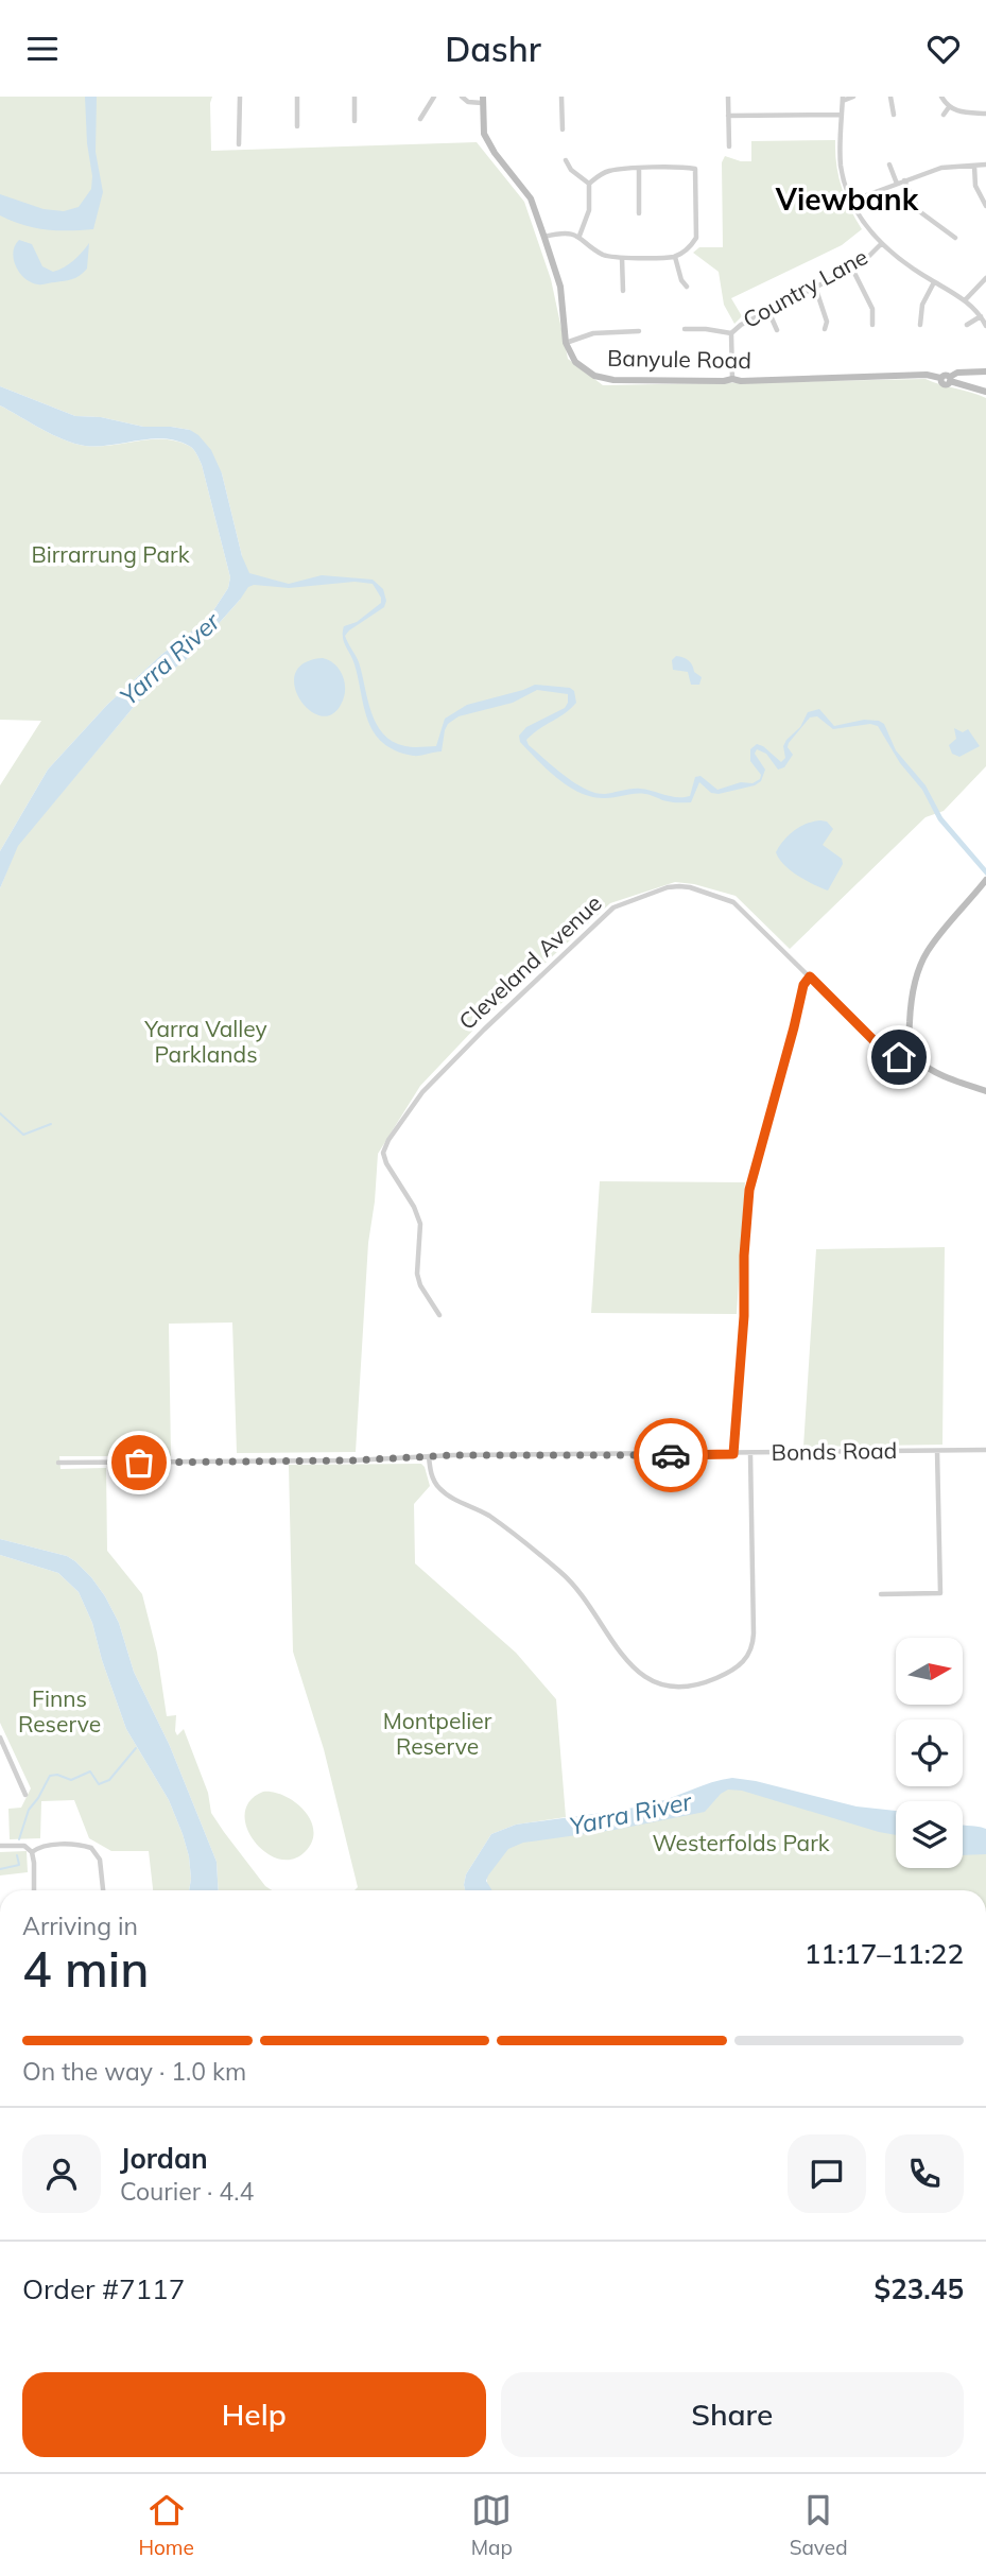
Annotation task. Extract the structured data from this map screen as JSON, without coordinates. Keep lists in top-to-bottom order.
{
  "streets": {
    "street": [
      "Country Lane",
      "Banyule Road",
      "Cleveland Avenue",
      "Bonds Road"
    ]
  },
  "crossings": [
    ["Country Lane", "Banyule Road"]
  ],
  "districts": ["Viewbank"],
  "water": ["Yarra River"],
  "parks": [
    "Birrarrung Park",
    "Yarra Valley Parklands",
    "Finns Reserve",
    "Montpelier Reserve",
    "Westerfolds Park"
  ],
  "north": "right",
  "page": {
    "header": "Dashr",
    "heading": ["4 min", "Arriving in", "11:17–11:22"],
    "panel": [
      "Jordan",
      "Courier · 4.4",
      "Order #7117",
      "$23.45"
    ],
    "bar": "On the way · 1.0 km",
    "buttons": ["Help", "Share"],
    "tabs": ["Home", "Map", "Saved"]
  }
}
